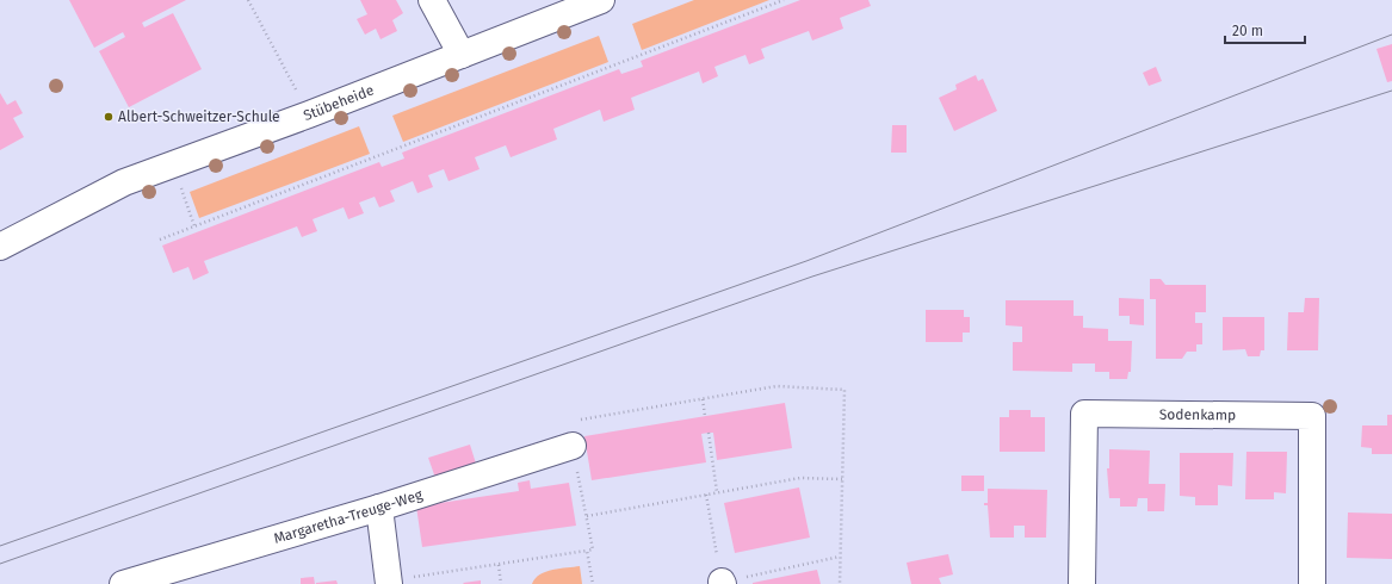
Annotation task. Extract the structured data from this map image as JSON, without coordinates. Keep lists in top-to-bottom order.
{
  "streets": {
    "street": ["Stübeheide", "Sodenkamp", "Margaretha-Treuge-Weg"]
  },
  "places": ["Albert-Schweitzer-Schule"],
  "scale_bar": "20 m"
}
